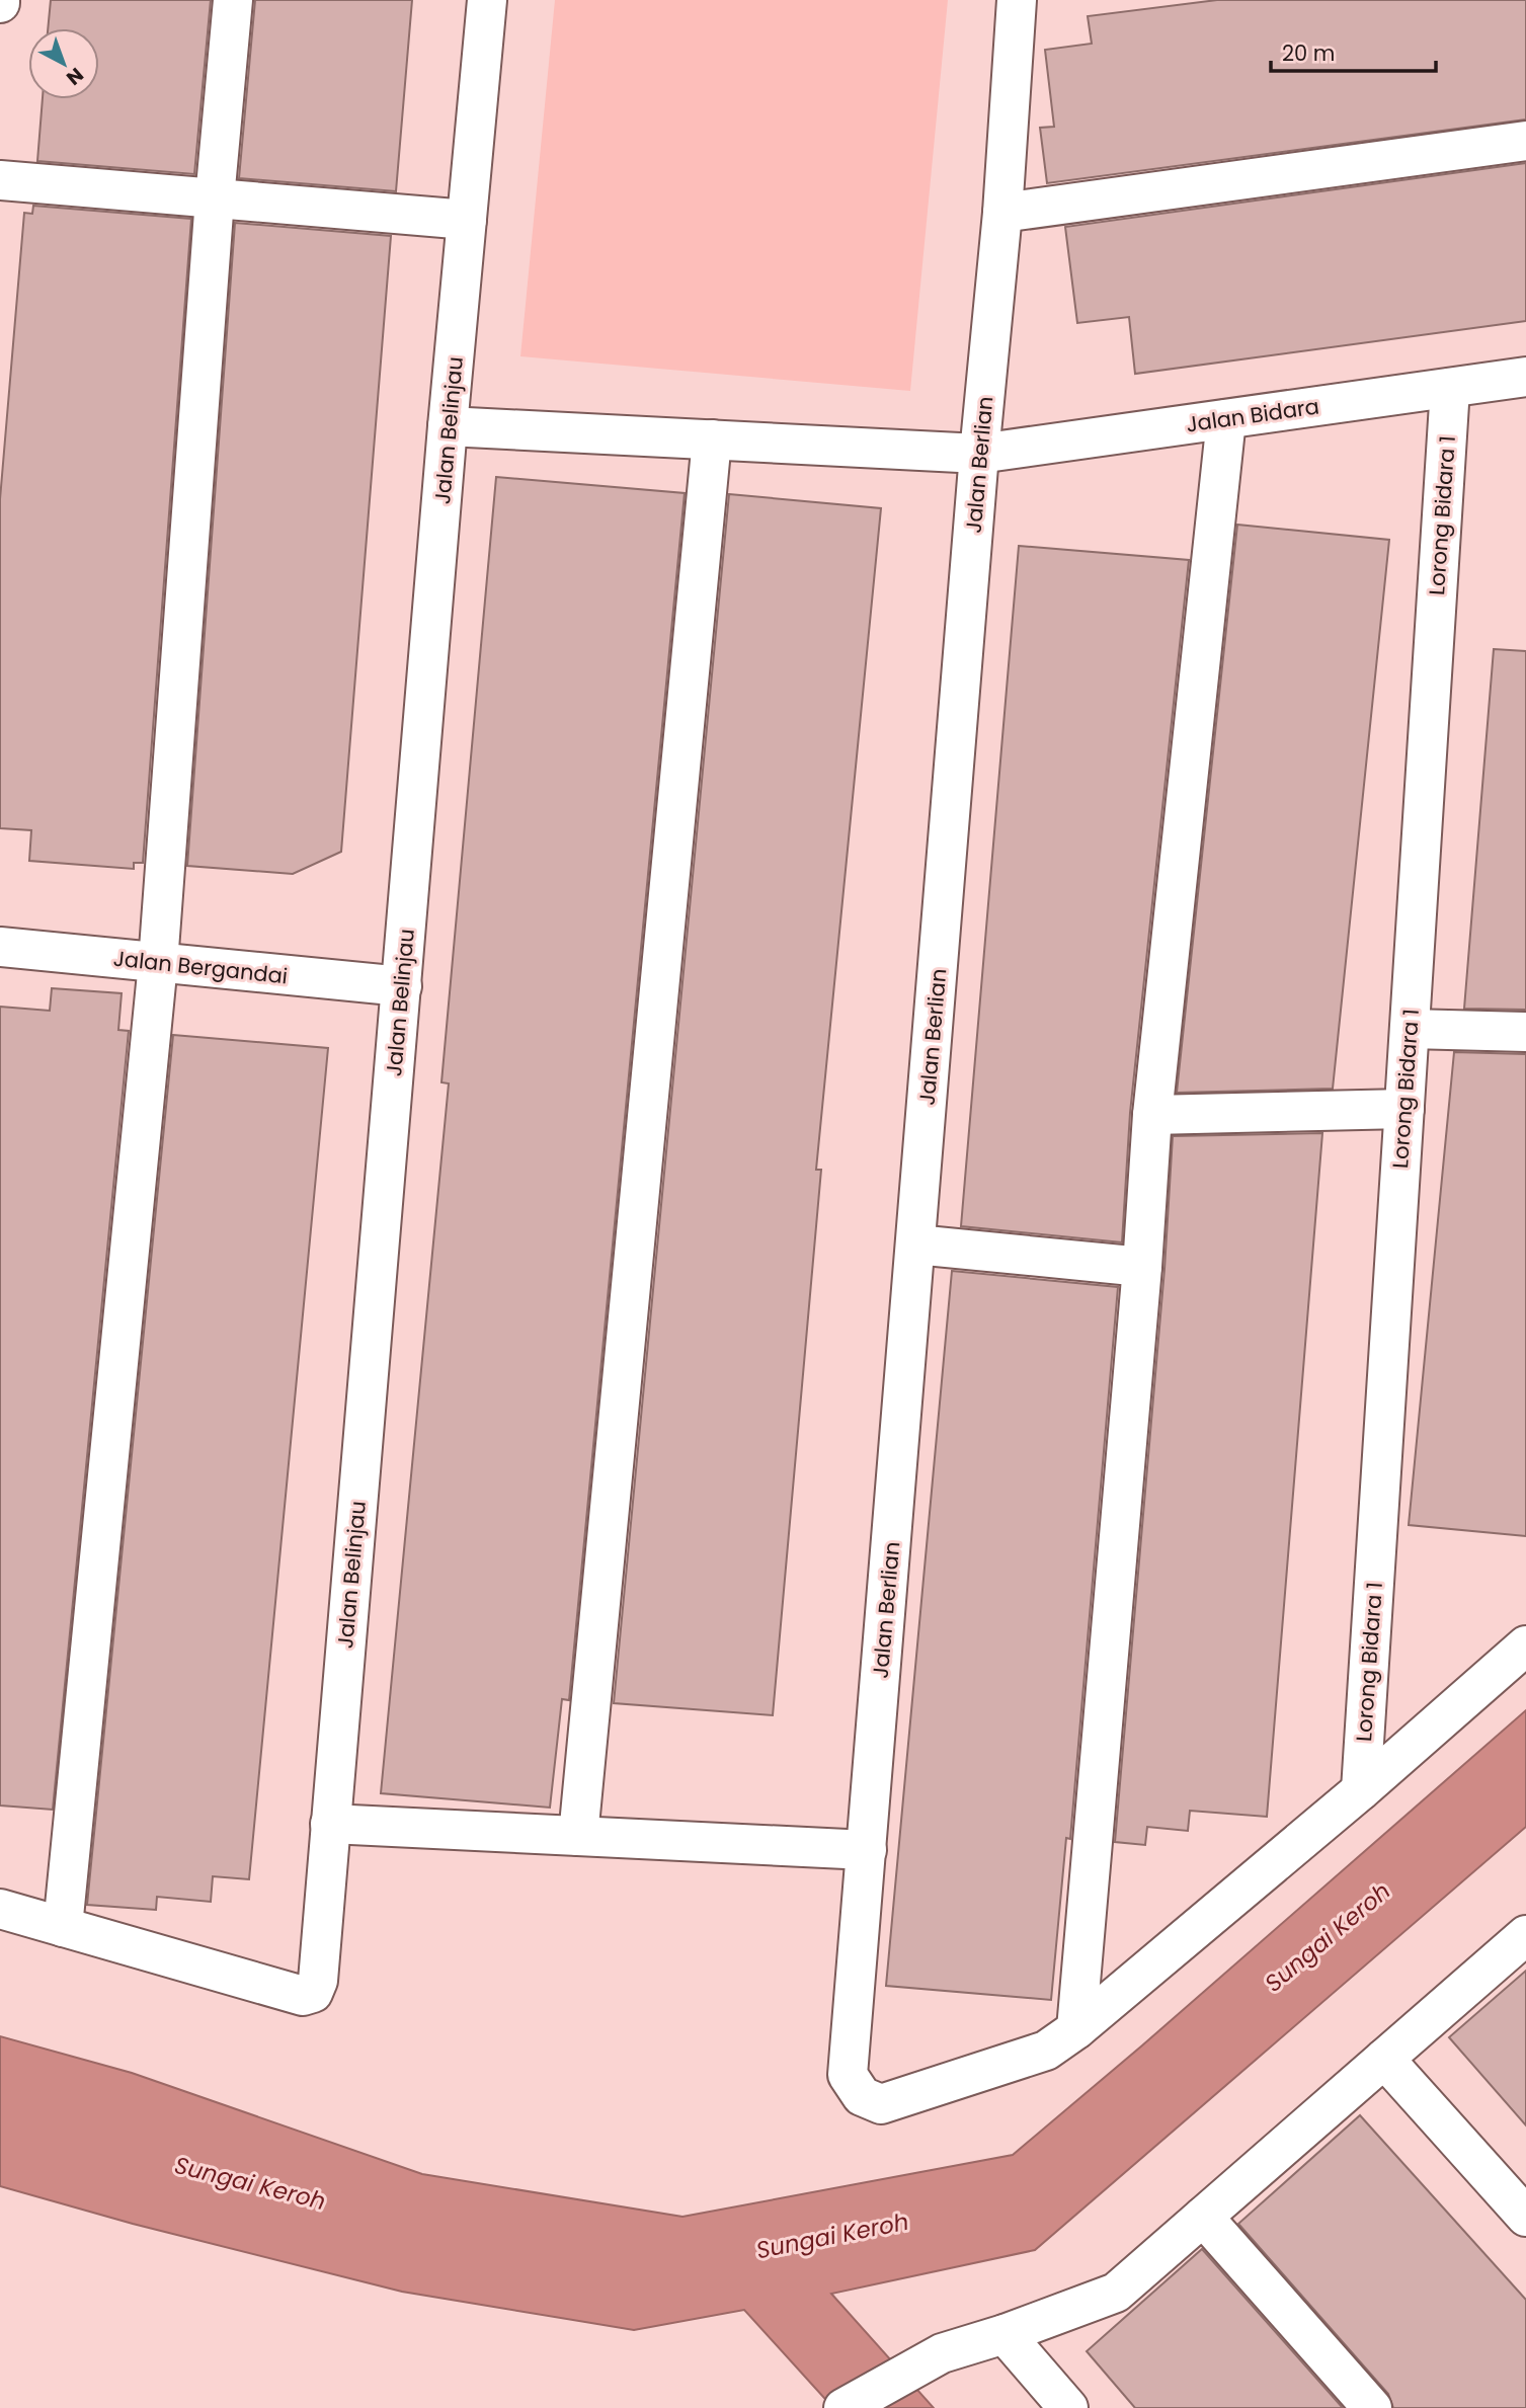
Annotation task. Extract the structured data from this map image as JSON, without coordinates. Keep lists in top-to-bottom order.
{
  "streets": {
    "street": [
      "Jalan Bidara",
      "Jalan Belinjau",
      "Jalan Berlian",
      "Lorong Bidara 1",
      "Jalan Bergandai"
    ]
  },
  "crossings": [
    ["Jalan Bidara", "Jalan Belinjau"],
    ["Jalan Bidara", "Jalan Berlian"],
    ["Jalan Bidara", "Lorong Bidara 1"],
    ["Jalan Belinjau", "Jalan Bergandai"]
  ],
  "water": ["Sungai Keroh"],
  "scale_bar": "20 m",
  "north": "bottom right"
}
